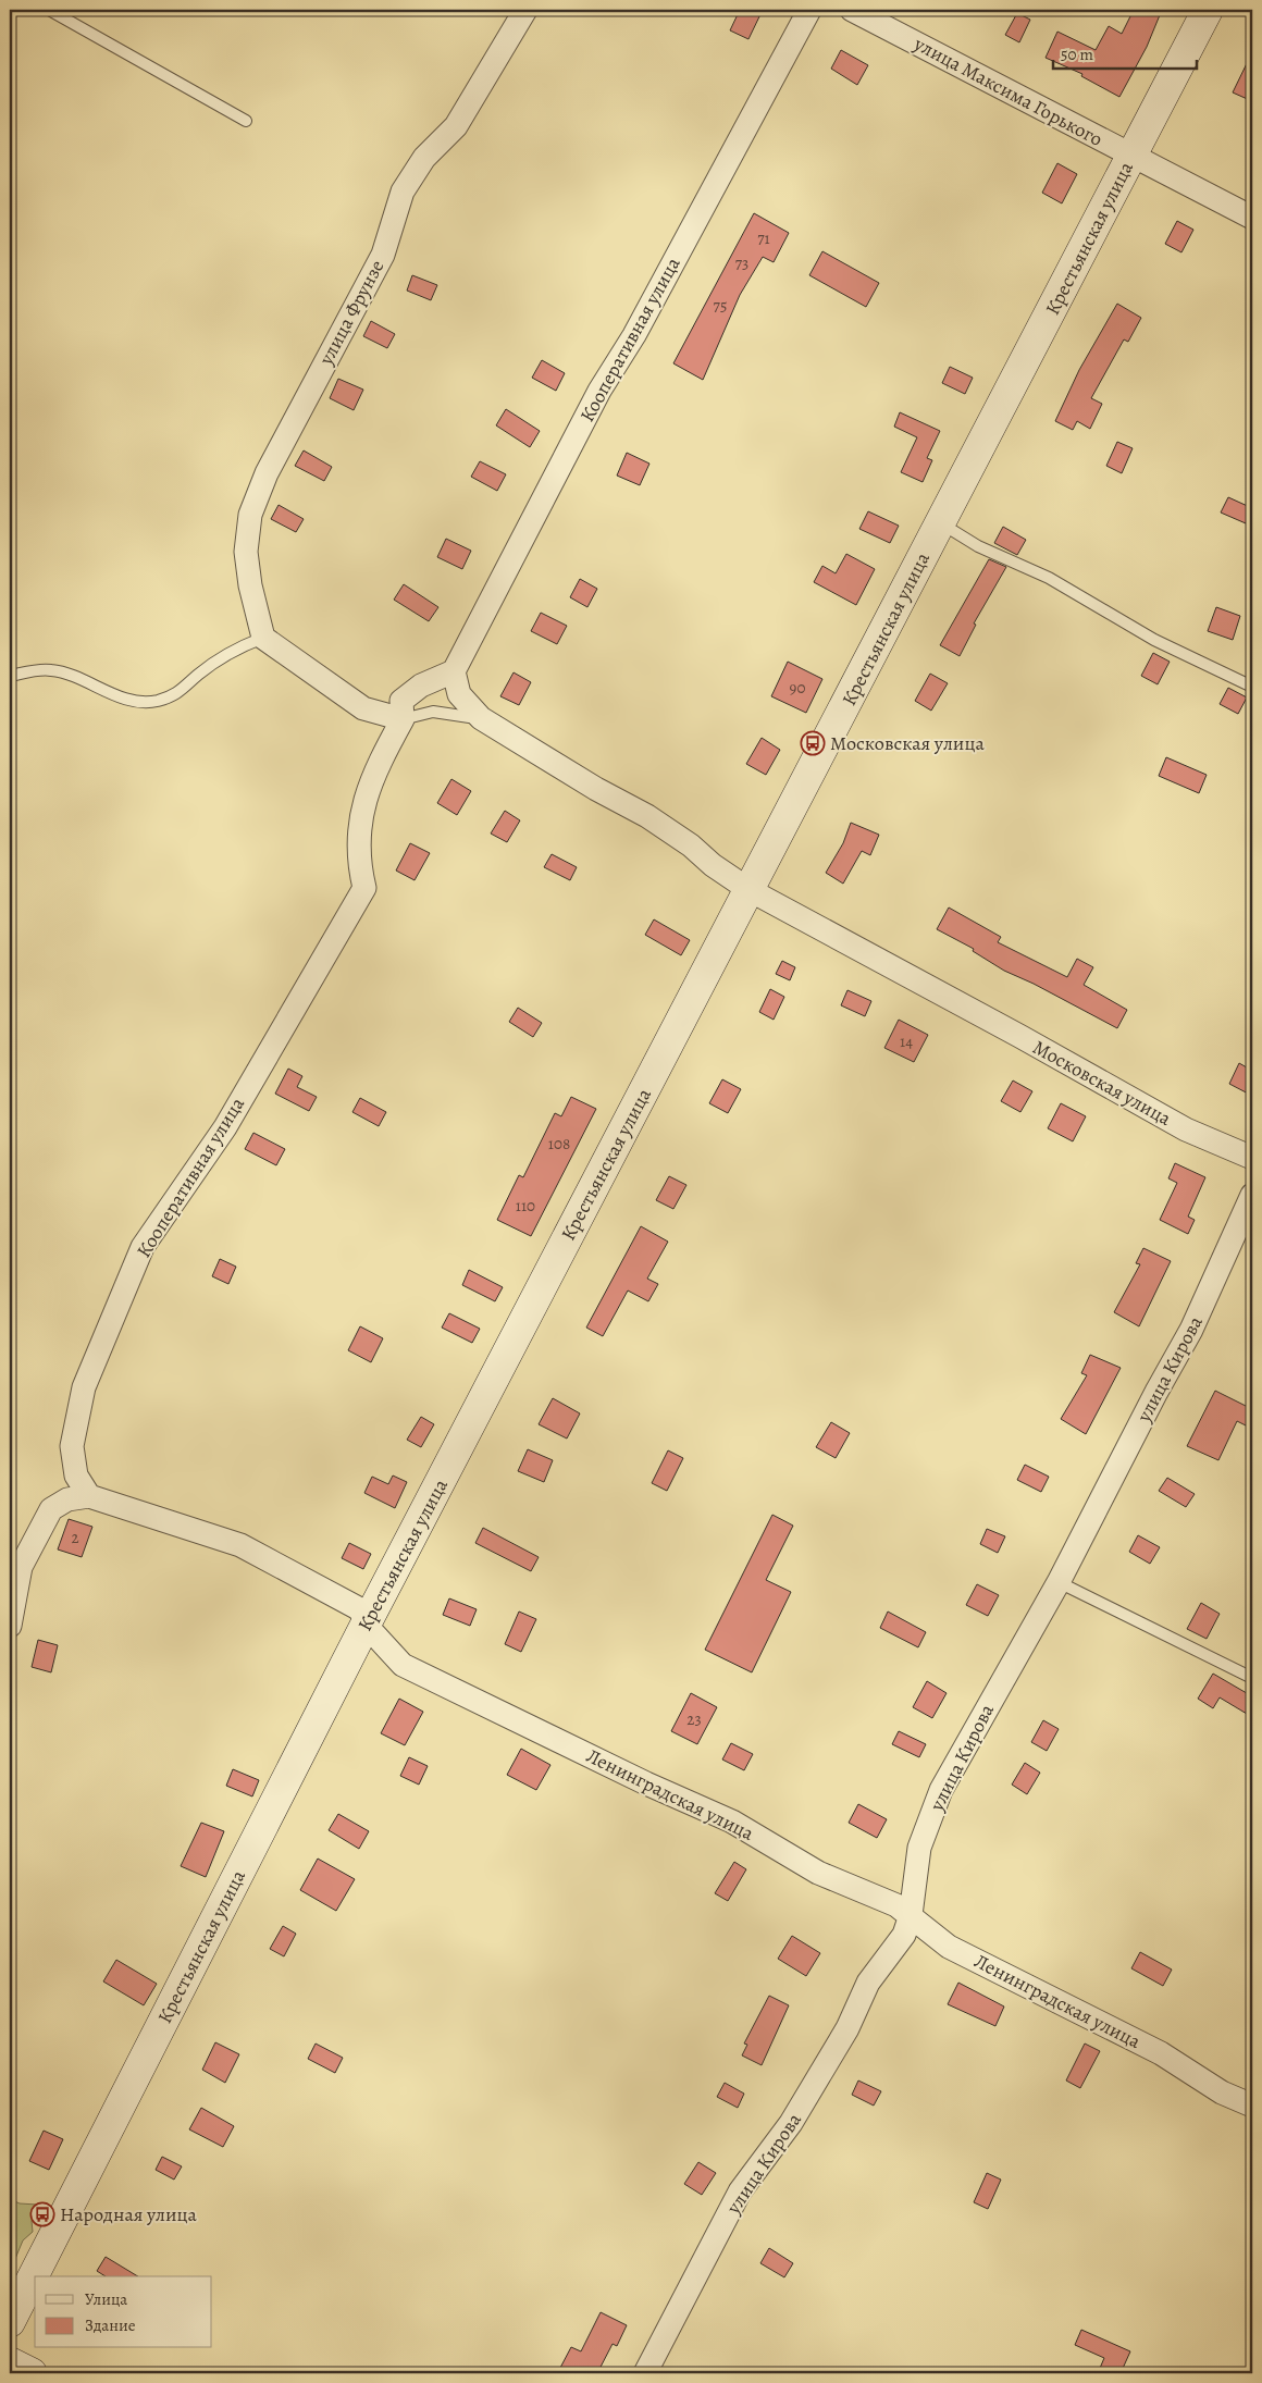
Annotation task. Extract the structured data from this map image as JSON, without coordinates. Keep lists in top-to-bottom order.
{
  "streets": {
    "street": [
      "улица Максима Горького",
      "Крестьянская улица",
      "улица Фрунзе",
      "Кооперативная улица",
      "Московская улица",
      "улица Кирова",
      "Ленинградская улица"
    ]
  },
  "crossings": [
    ["улица Максима Горького", "Крестьянская улица"],
    ["Крестьянская улица", "Московская улица"],
    ["Крестьянская улица", "Ленинградская улица"],
    ["Кооперативная улица", "Московская улица"],
    ["Кооперативная улица", "Ленинградская улица"],
    ["улица Кирова", "Ленинградская улица"]
  ],
  "places": {
    "bus stop": ["Московская улица", "Народная улица"]
  },
  "house_numbers": [
    "71",
    "73",
    "75",
    "90",
    "14",
    "108",
    "110",
    "2",
    "23"
  ],
  "legend": ["Улица", "Здание"],
  "scale_bar": "50 m"
}
